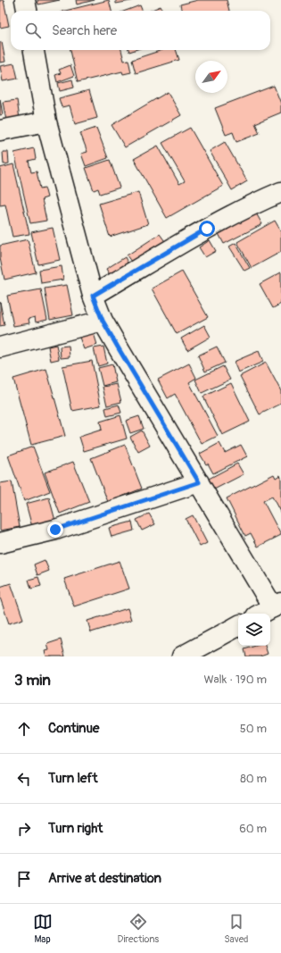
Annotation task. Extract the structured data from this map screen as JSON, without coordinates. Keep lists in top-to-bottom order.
{
  "north": "top right",
  "page": {
    "search": "Search here",
    "heading": ["3 min", "Walk · 190 m"],
    "list": [
      ["Continue", "50 m"],
      ["Turn left", "80 m"],
      ["Turn right", "60 m"],
      "Arrive at destination"
    ],
    "nav": ["Map", "Directions", "Saved"]
  }
}
